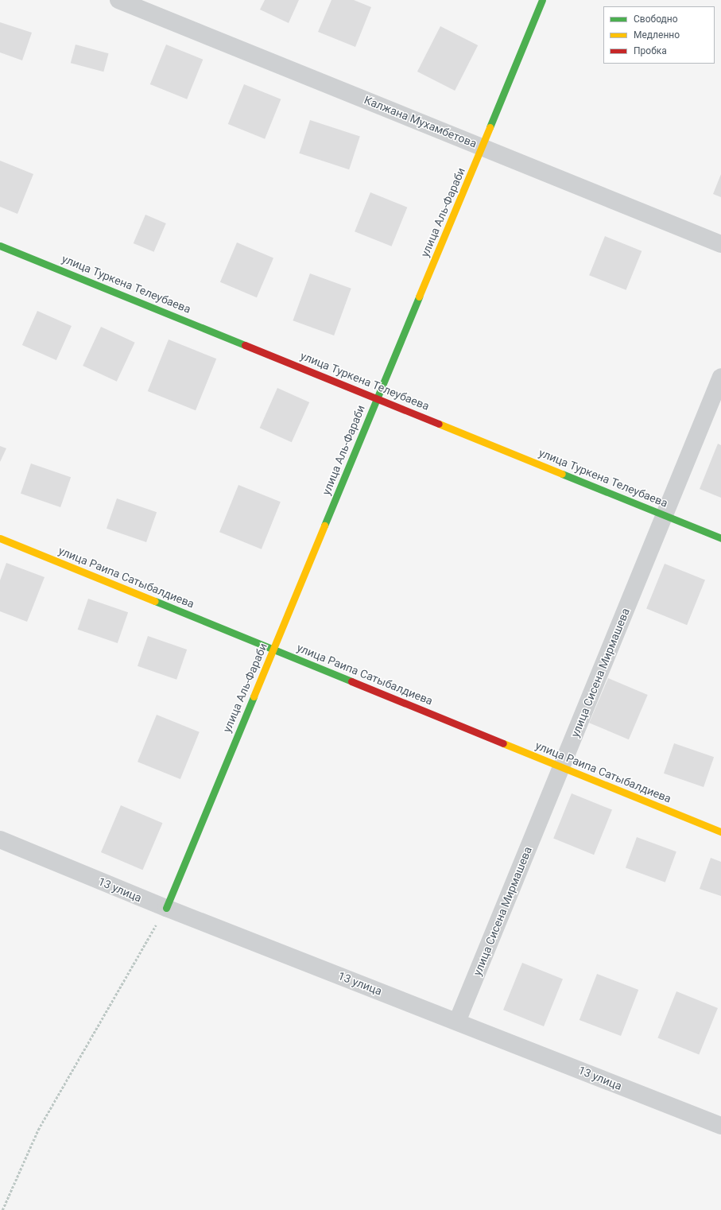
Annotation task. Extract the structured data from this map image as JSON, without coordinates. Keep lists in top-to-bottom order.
{
  "streets": {
    "street": [
      "Калжана Мухамбетова",
      "улица Аль-Фараби",
      "улица Туркена Телеубаева",
      "улица Раипа Сатыбалдиева",
      "улица Сисена Мирмашева",
      "13 улица"
    ]
  },
  "crossings": [
    ["Калжана Мухамбетова", "улица Аль-Фараби"],
    ["улица Аль-Фараби", "улица Туркена Телеубаева"],
    ["улица Аль-Фараби", "улица Раипа Сатыбалдиева"],
    ["улица Аль-Фараби", "13 улица"],
    ["улица Туркена Телеубаева", "улица Сисена Мирмашева"],
    ["улица Раипа Сатыбалдиева", "улица Сисена Мирмашева"],
    ["улица Сисена Мирмашева", "13 улица"]
  ],
  "legend": ["Свободно", "Медленно", "Пробка"]
}
